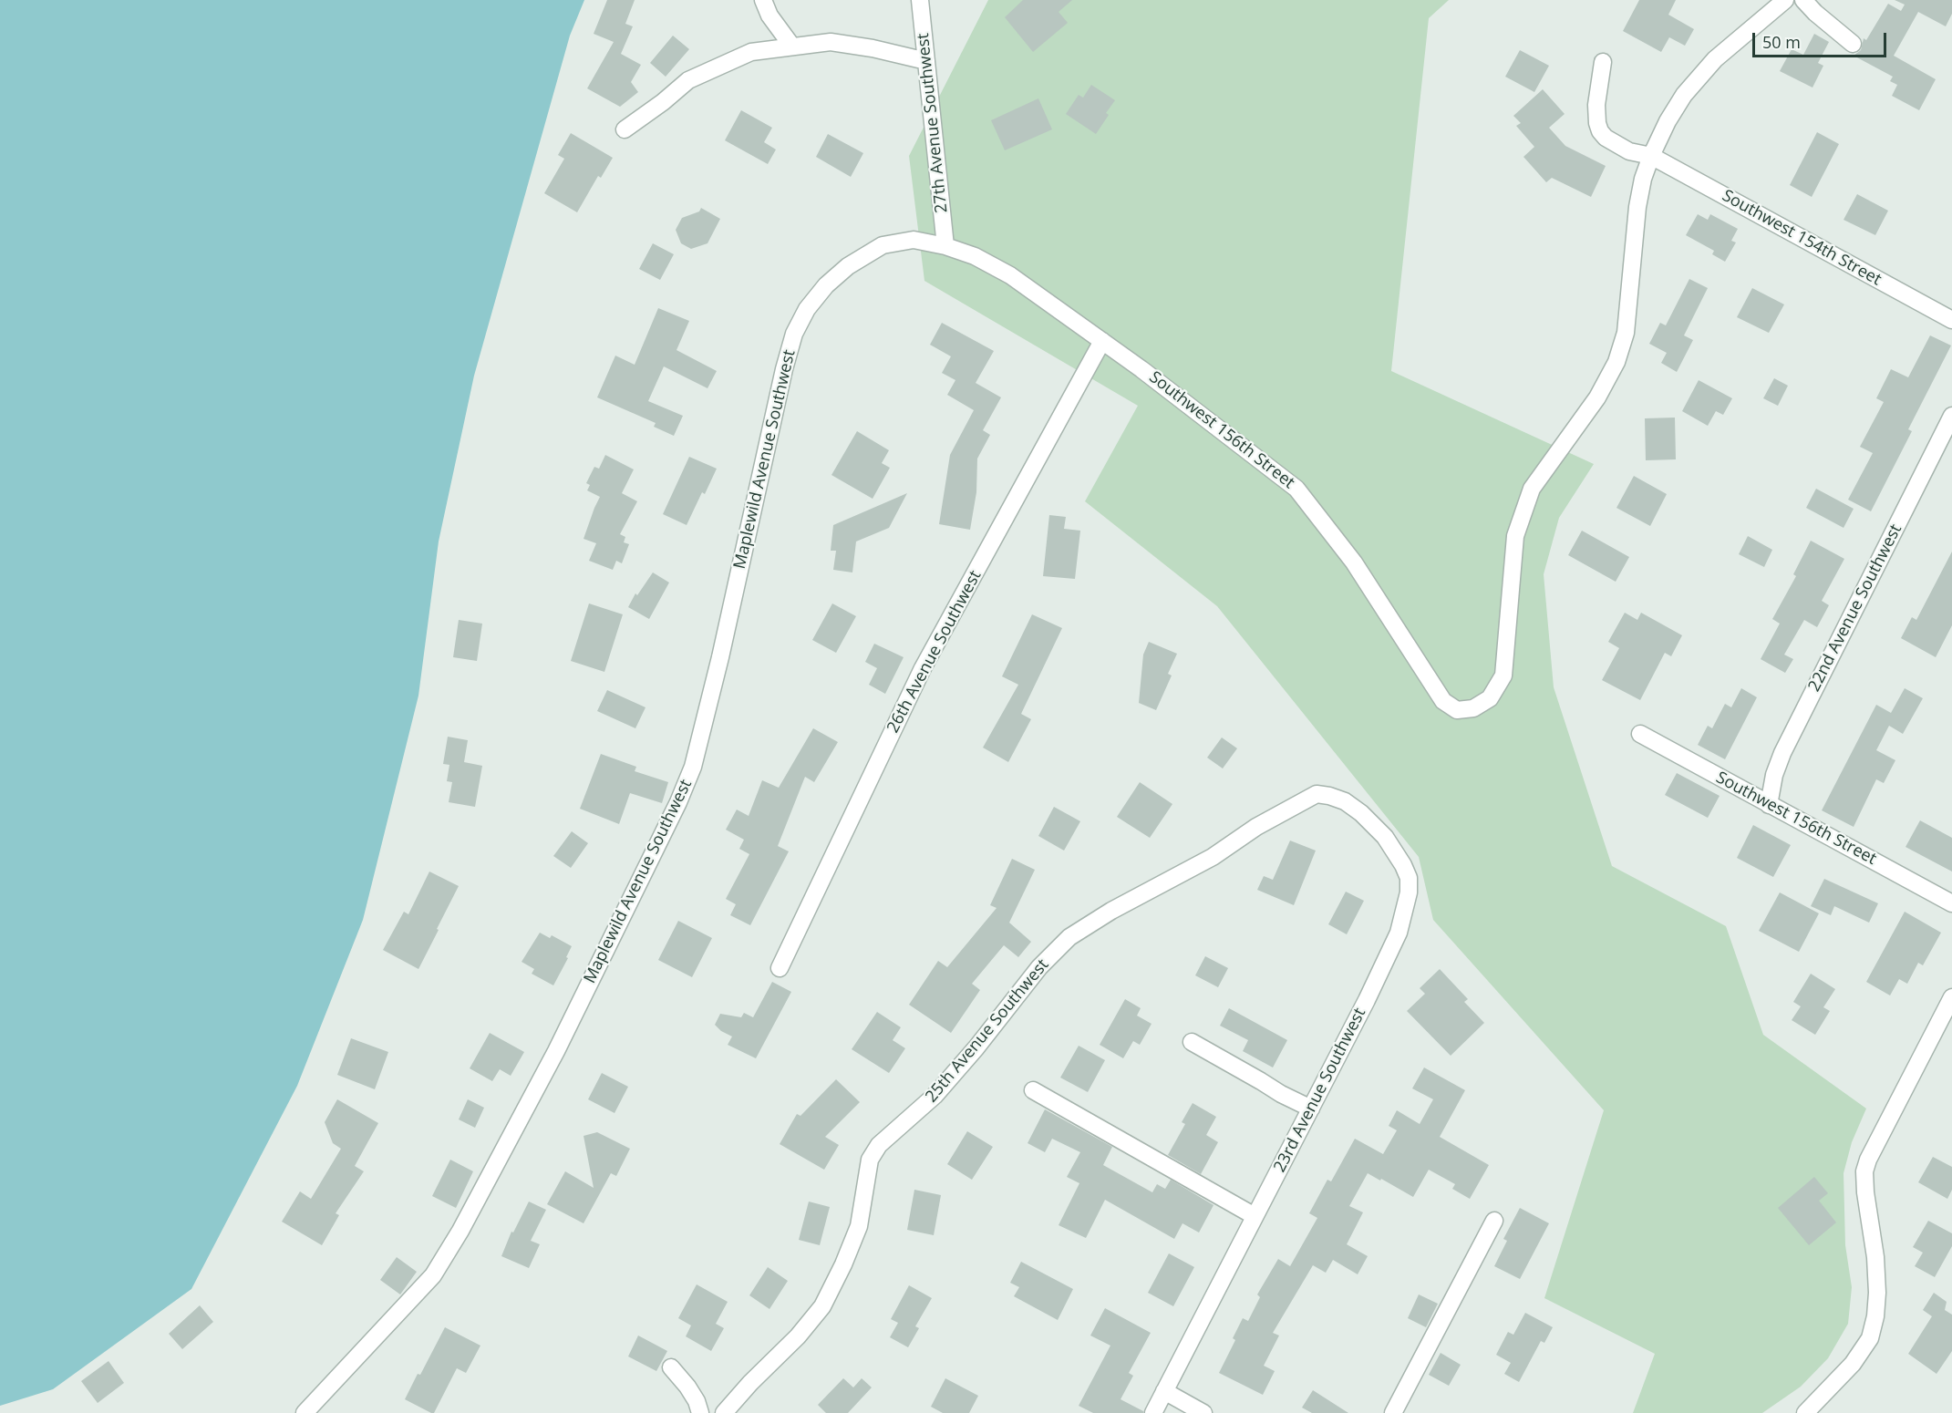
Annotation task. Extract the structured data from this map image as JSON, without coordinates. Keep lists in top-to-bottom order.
{
  "streets": {
    "street": [
      "27th Avenue Southwest",
      "Southwest 154th Street",
      "Southwest 156th Street",
      "Maplewild Avenue Southwest",
      "22nd Avenue Southwest",
      "26th Avenue Southwest",
      "25th Avenue Southwest",
      "23rd Avenue Southwest"
    ]
  },
  "crossings": [
    ["27th Avenue Southwest", "Southwest 156th Street"],
    ["27th Avenue Southwest", "Maplewild Avenue Southwest"],
    ["Southwest 154th Street", "Southwest 156th Street"],
    ["Southwest 156th Street", "Maplewild Avenue Southwest"],
    ["Southwest 156th Street", "22nd Avenue Southwest"],
    ["Southwest 156th Street", "26th Avenue Southwest"],
    ["25th Avenue Southwest", "23rd Avenue Southwest"]
  ],
  "scale_bar": "50 m"
}
